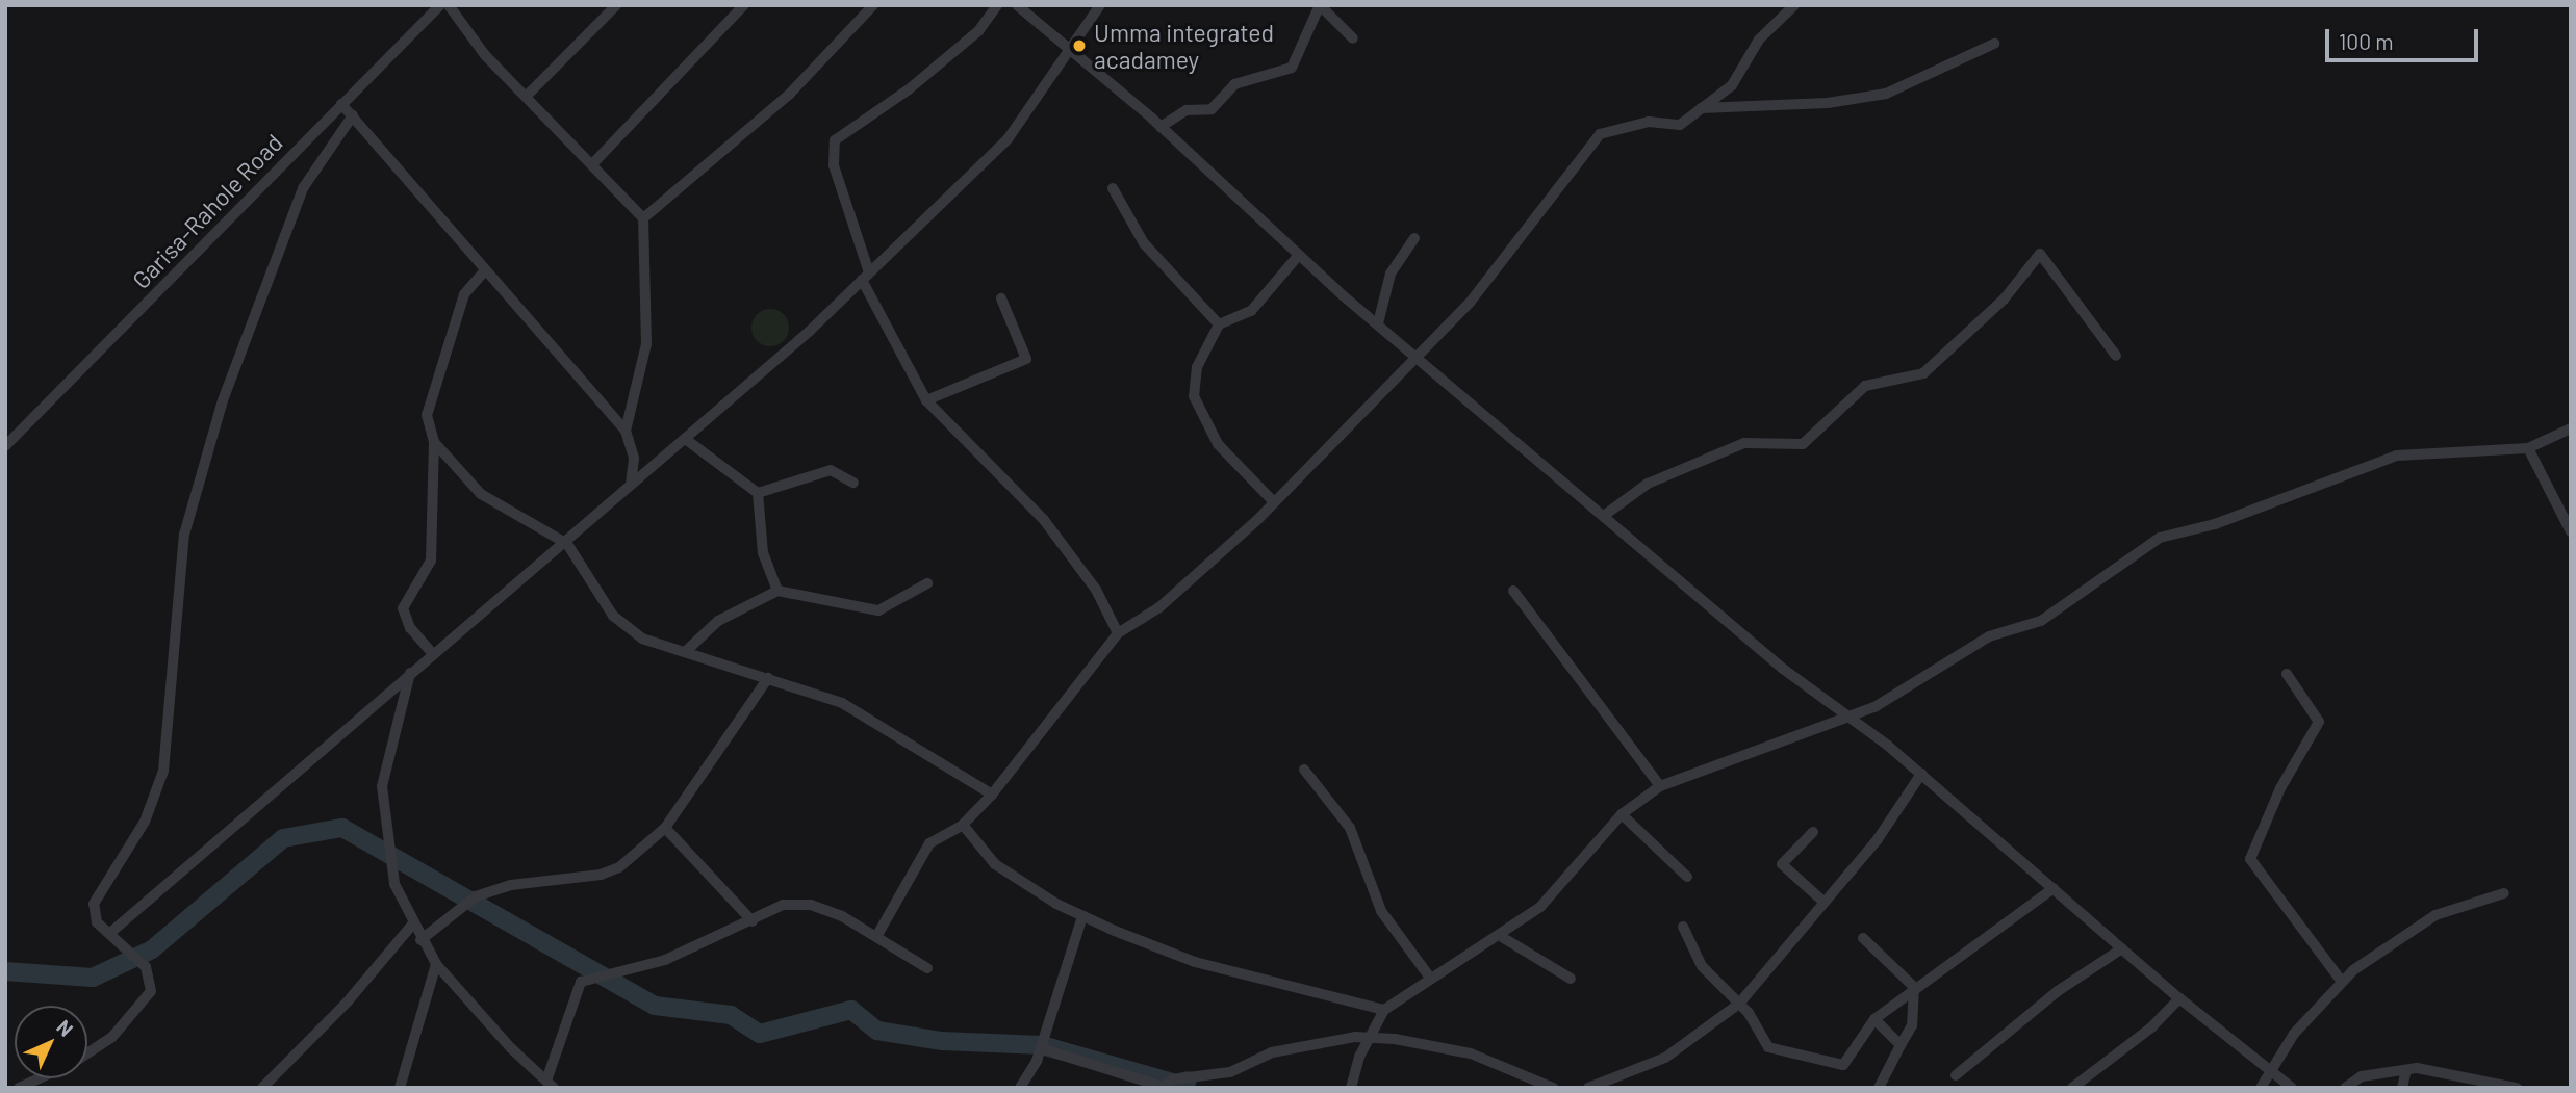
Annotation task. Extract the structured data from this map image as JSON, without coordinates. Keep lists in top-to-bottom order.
{
  "streets": {
    "street": ["Garisa-Rahole Road"]
  },
  "places": ["Umma integrated acadamey"],
  "scale_bar": "100 m",
  "north": "top right"
}
